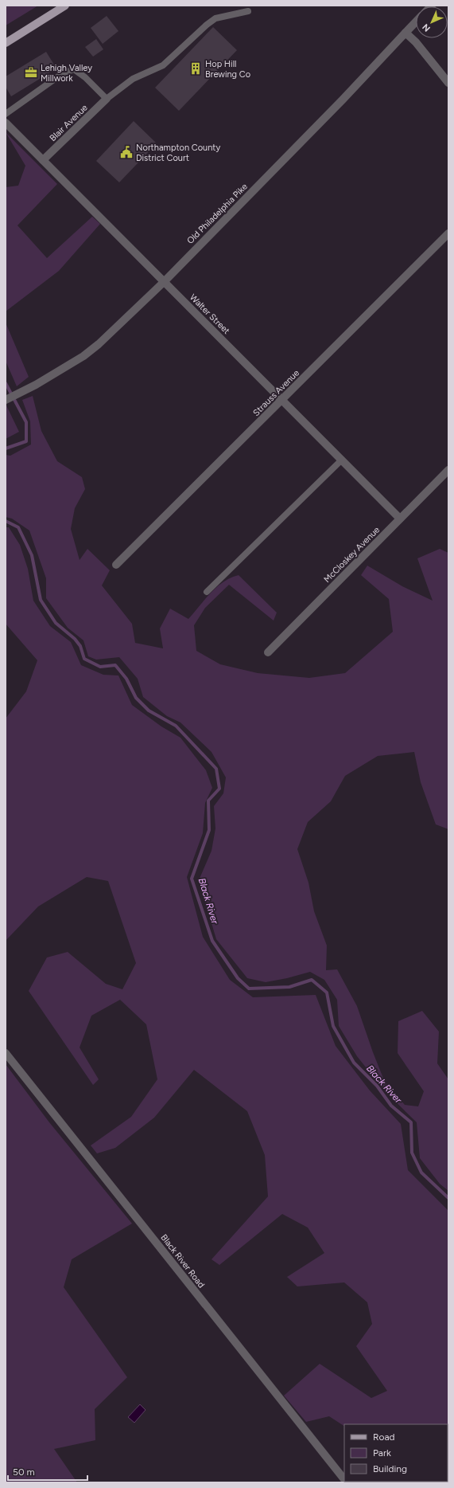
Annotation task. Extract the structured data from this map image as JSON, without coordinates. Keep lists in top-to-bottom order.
{
  "streets": {
    "street": [
      "Blair Avenue",
      "Old Philadelphia Pike",
      "Walter Street",
      "Strauss Avenue",
      "McCloskey Avenue",
      "Black River Road"
    ]
  },
  "crossings": [
    ["Blair Avenue", "Walter Street"],
    ["Old Philadelphia Pike", "Walter Street"],
    ["Walter Street", "Strauss Avenue"],
    ["Walter Street", "McCloskey Avenue"]
  ],
  "water": ["Black River"],
  "places": {
    "building": ["Hop Hill Brewing Co"],
    "office": ["Lehigh Valley Millwork"],
    "public building": ["Northampton County District Court"]
  },
  "legend": ["Road", "Park", "Building"],
  "scale_bar": "50 m",
  "north": "bottom left"
}
